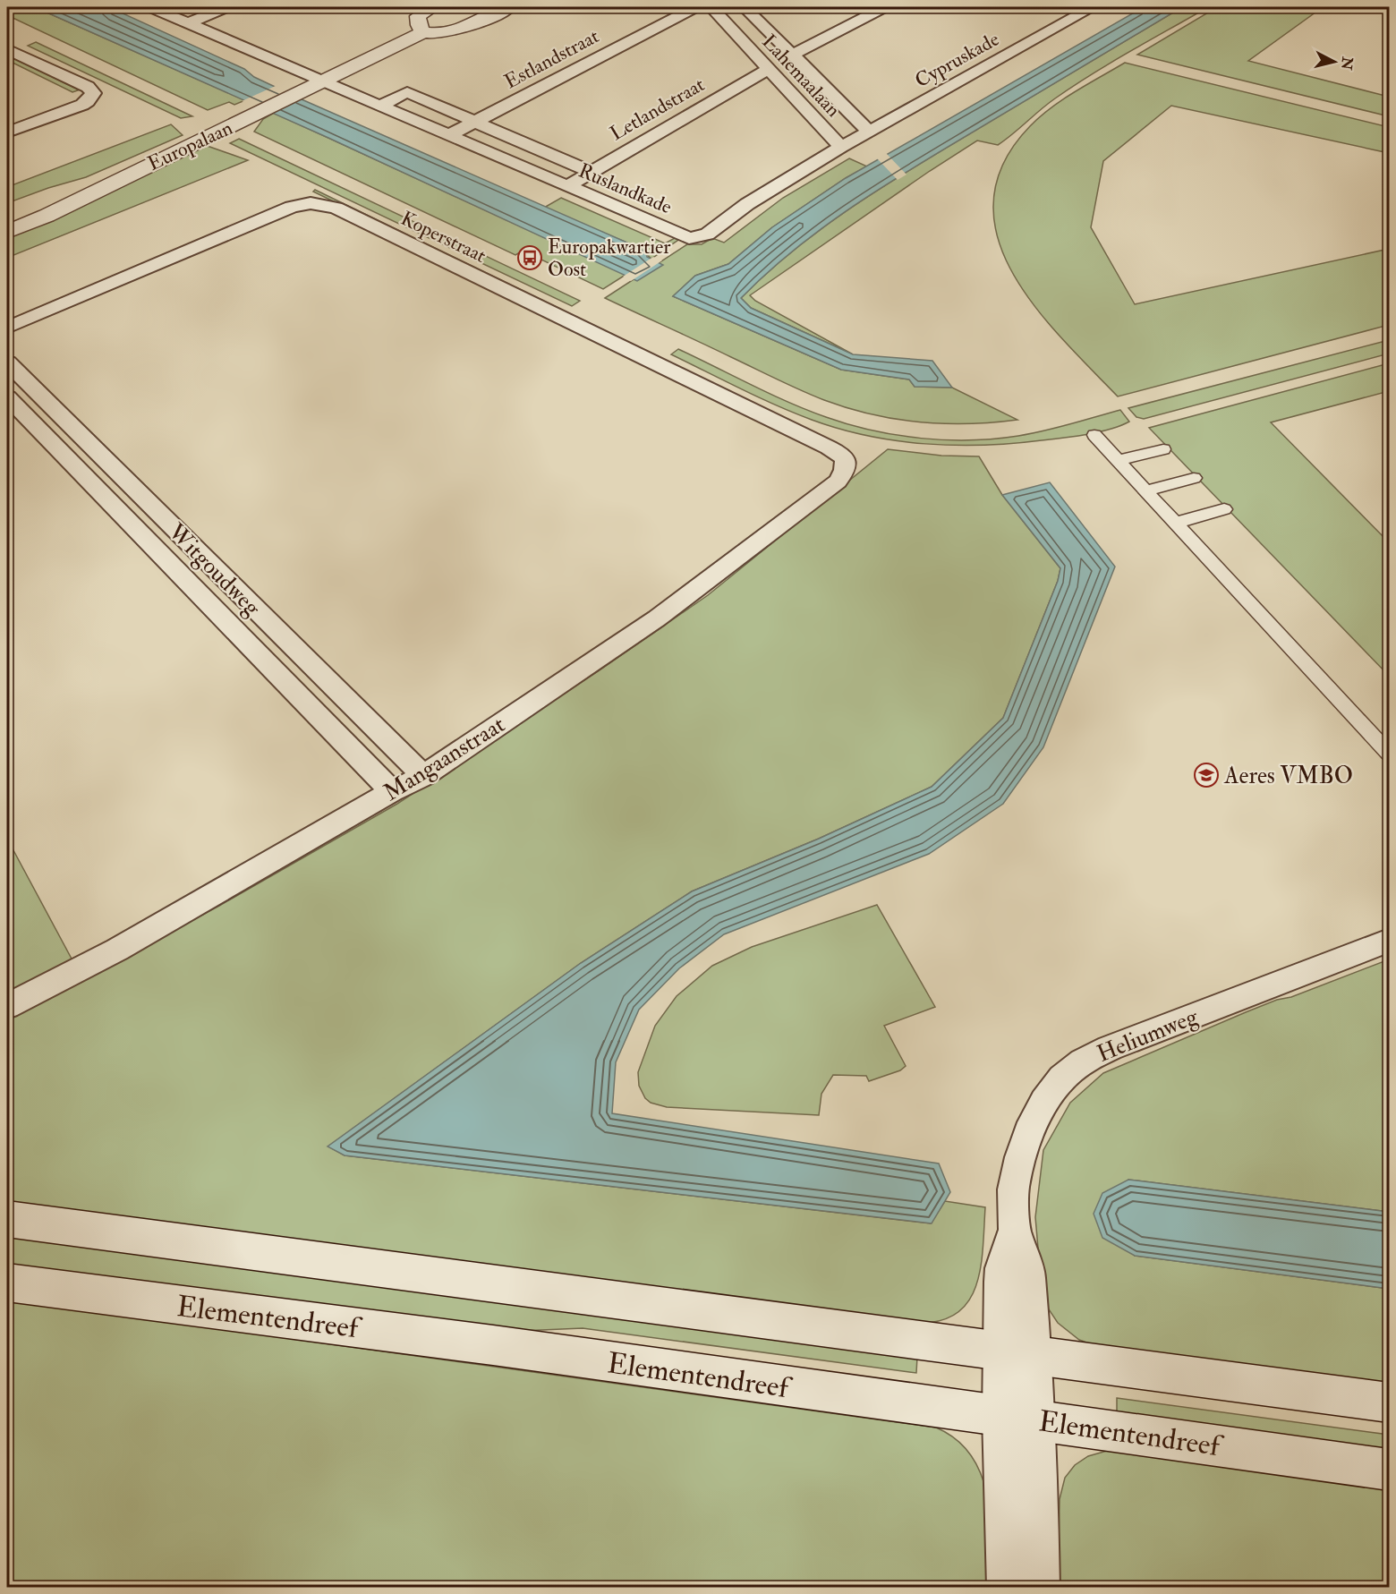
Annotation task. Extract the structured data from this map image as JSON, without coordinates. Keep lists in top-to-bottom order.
{
  "streets": {
    "main road": ["Europalaan", "Elementendreef"],
    "street": [
      "Estlandstraat",
      "Cypruskade",
      "Lahemaalaan",
      "Letlandstraat",
      "Ruslandkade",
      "Koperstraat",
      "Witgoudweg",
      "Mangaanstraat",
      "Heliumweg"
    ]
  },
  "crossings": [
    ["Estlandstraat", "Ruslandkade"],
    ["Cypruskade", "Lahemaalaan"],
    ["Cypruskade", "Ruslandkade"],
    ["Lahemaalaan", "Letlandstraat"],
    ["Lahemaalaan", "Ruslandkade"],
    ["Letlandstraat", "Ruslandkade"],
    ["Europalaan", "Ruslandkade"],
    ["Koperstraat", "Mangaanstraat"],
    ["Witgoudweg", "Mangaanstraat"],
    ["Heliumweg", "Elementendreef"]
  ],
  "places": {
    "bus stop": ["Europakwartier Oost"],
    "school or university": ["Aeres VMBO"]
  },
  "north": "right"
}
